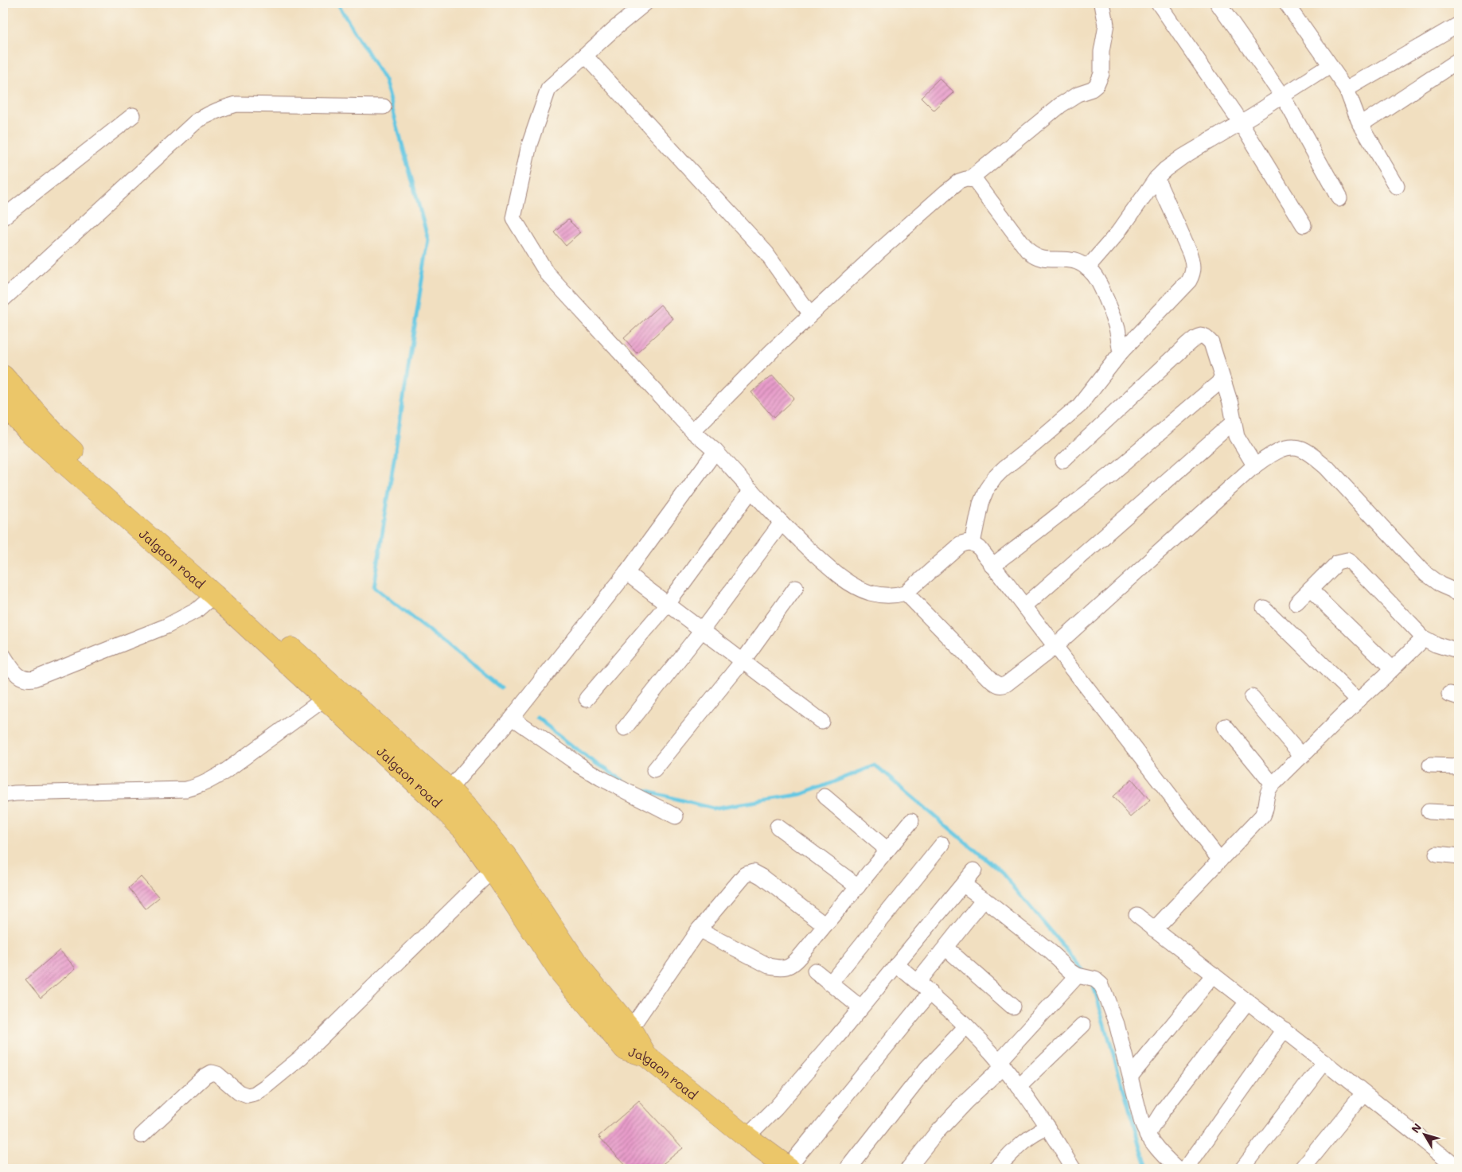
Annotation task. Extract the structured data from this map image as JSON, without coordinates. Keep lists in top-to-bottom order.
{
  "streets": {
    "highway": ["Jalgaon road"]
  },
  "north": "top left"
}
